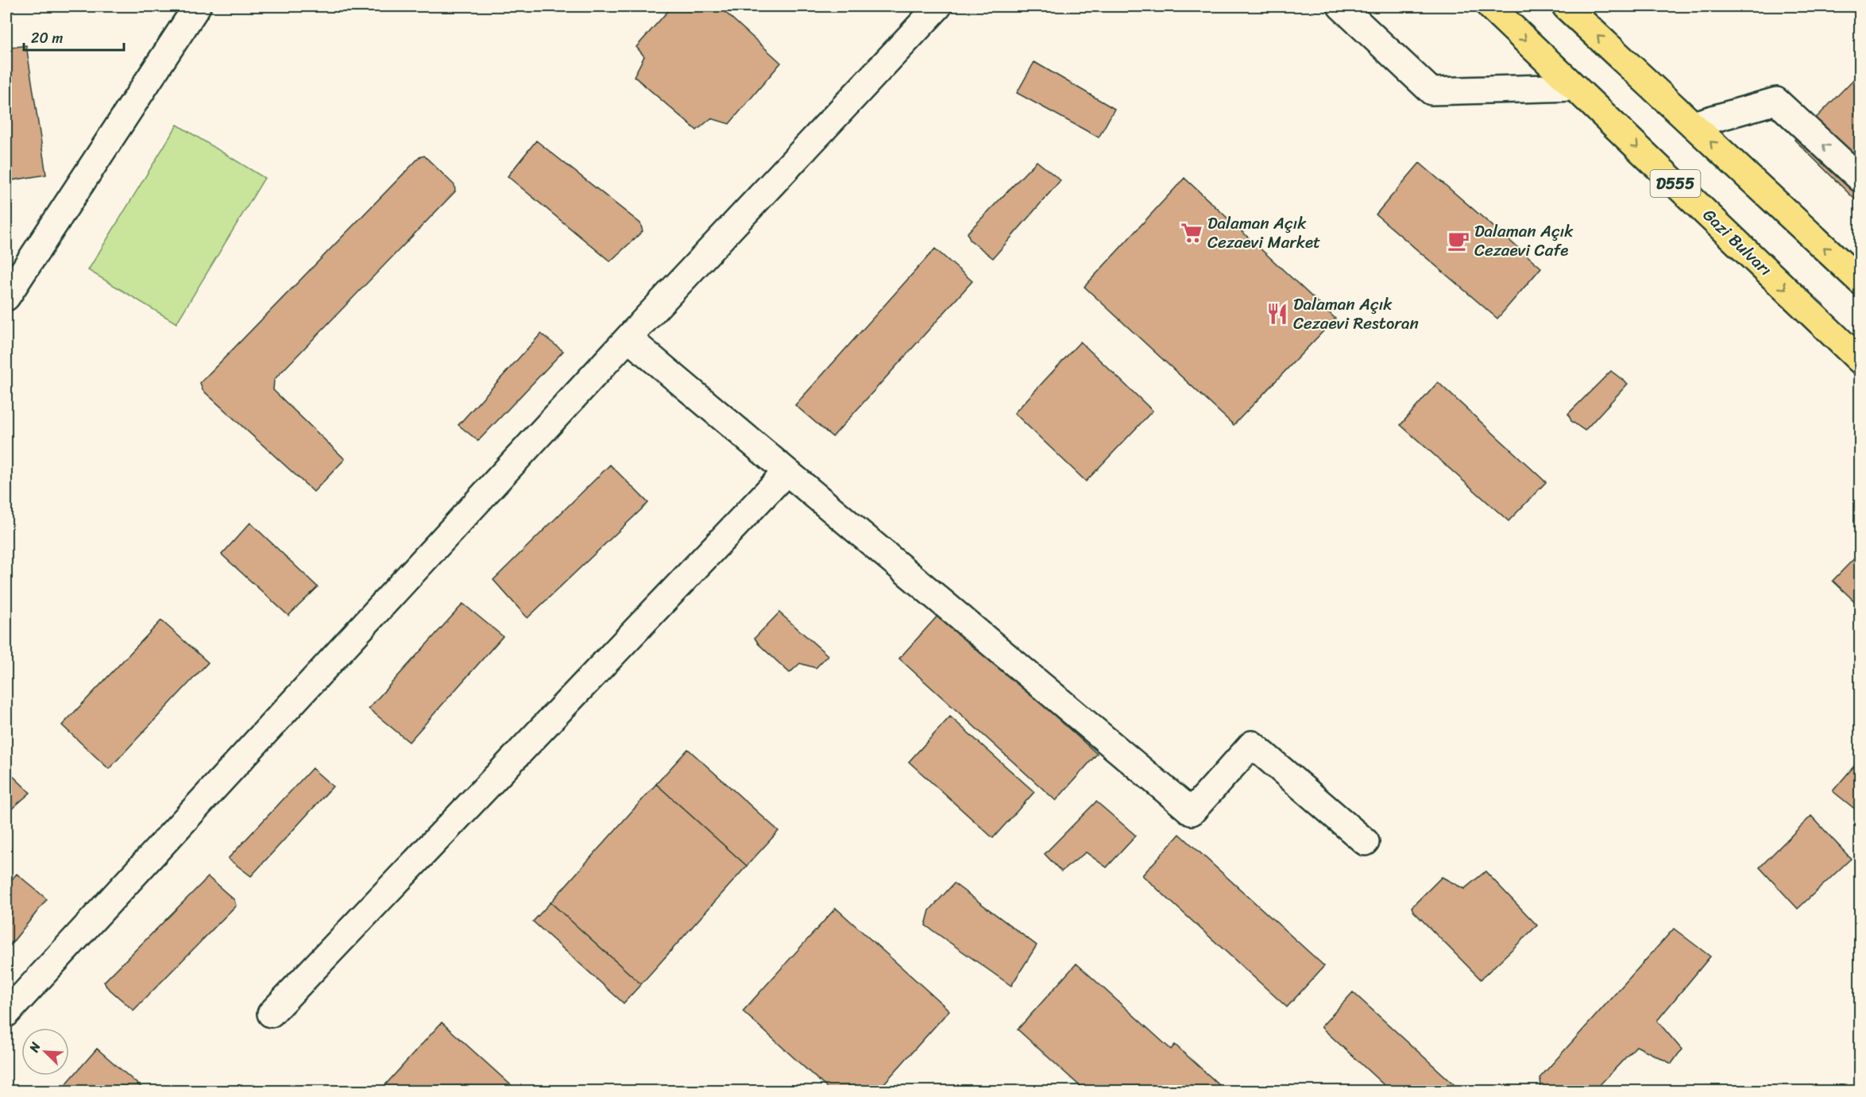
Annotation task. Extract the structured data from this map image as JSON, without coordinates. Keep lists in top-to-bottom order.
{
  "streets": {
    "main road": ["D555", "Gazi Bulvarı"]
  },
  "places": {
    "supermarket": ["Dalaman Açık Cezaevi Market"],
    "cafe": ["Dalaman Açık Cezaevi Cafe"],
    "restaurant": ["Dalaman Açık Cezaevi Restoran"]
  },
  "scale_bar": "20 m",
  "north": "top left"
}
